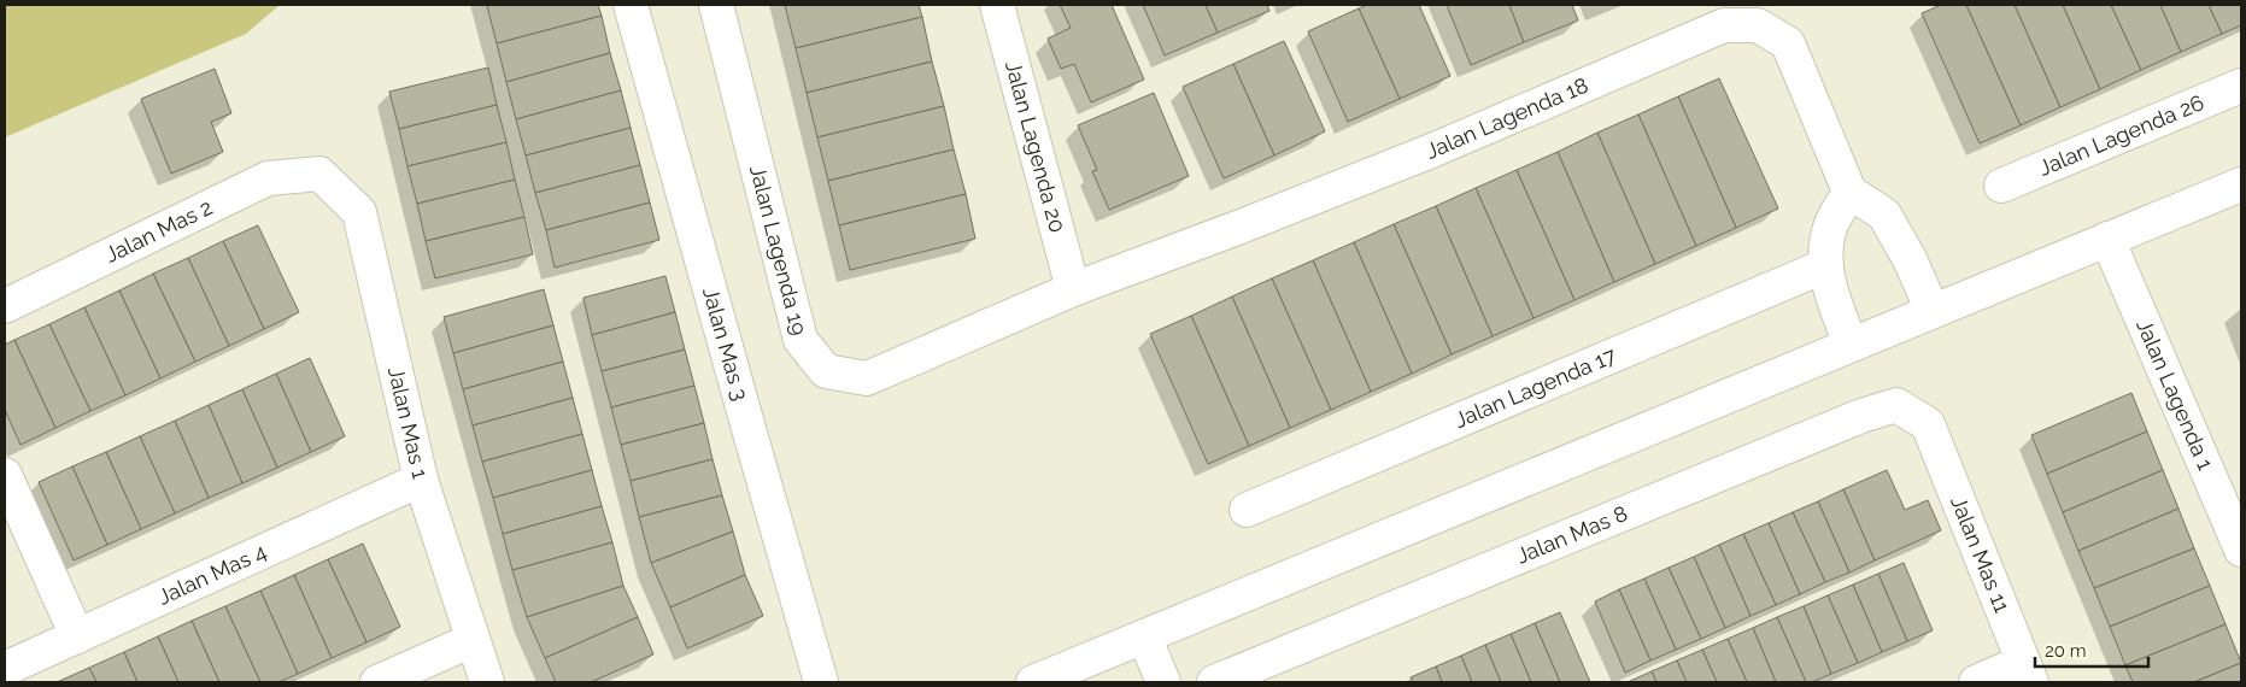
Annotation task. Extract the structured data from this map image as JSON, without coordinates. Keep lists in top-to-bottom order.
{
  "streets": {
    "street": [
      "Jalan Lagenda 18",
      "Jalan Lagenda 26",
      "Jalan Lagenda 20",
      "Jalan Mas 2",
      "Jalan Lagenda 19",
      "Jalan Mas 3",
      "Jalan Lagenda 17",
      "Jalan Lagenda 1",
      "Jalan Mas 1",
      "Jalan Mas 8",
      "Jalan Mas 11",
      "Jalan Mas 4"
    ]
  },
  "crossings": [
    ["Jalan Lagenda 18", "Jalan Lagenda 20"],
    ["Jalan Lagenda 18", "Jalan Lagenda 19"],
    ["Jalan Lagenda 20", "Jalan Lagenda 19"],
    ["Jalan Mas 2", "Jalan Mas 1"],
    ["Jalan Mas 1", "Jalan Mas 4"],
    ["Jalan Mas 8", "Jalan Mas 11"]
  ],
  "scale_bar": "20 m"
}
